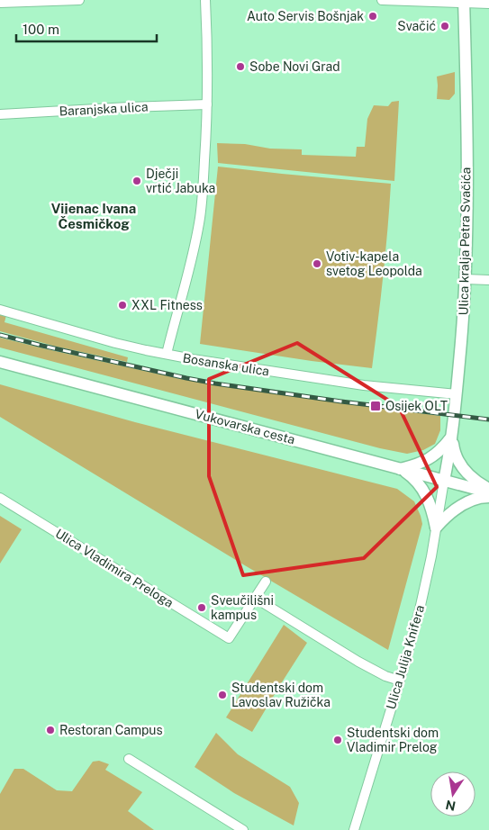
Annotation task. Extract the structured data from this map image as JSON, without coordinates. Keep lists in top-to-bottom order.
{
  "streets": {
    "main road": ["Ulica kralja Petra Svačića", "Vukovarska cesta"],
    "street": [
      "Baranjska ulica",
      "Bosanska ulica",
      "Ulica Vladimira Preloga",
      "Ulica Julija Knifera"
    ]
  },
  "crossings": [
    ["Ulica kralja Petra Svačića", "Bosanska ulica"],
    ["Ulica kralja Petra Svačića", "Vukovarska cesta"],
    ["Ulica kralja Petra Svačića", "Ulica Julija Knifera"],
    ["Vukovarska cesta", "Ulica Julija Knifera"]
  ],
  "districts": ["Vijenac Ivana Česmičkog"],
  "places": {
    "other": [
      "Auto Servis Bošnjak",
      "Svačić",
      "Sobe Novi Grad",
      "Dječji vrtić Jabuka",
      "Votiv-kapela svetog Leopolda",
      "XXL Fitness",
      "Sveučilišni kampus",
      "Studentski dom Lavoslav Ružička",
      "Restoran Campus",
      "Studentski dom Vladimir Prelog"
    ],
    "transit": ["Osijek OLT"]
  },
  "scale_bar": "100 m",
  "north": "bottom"
}
